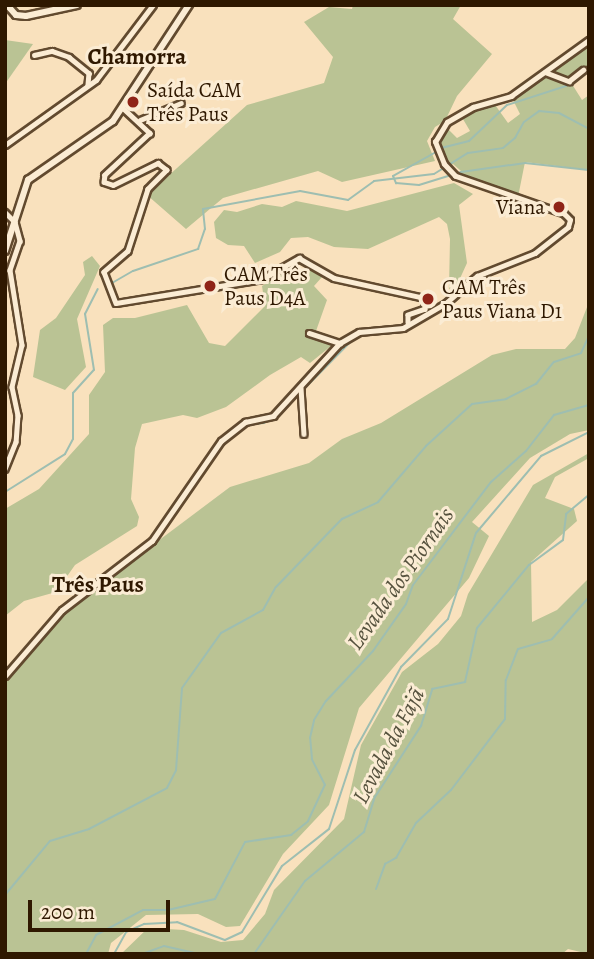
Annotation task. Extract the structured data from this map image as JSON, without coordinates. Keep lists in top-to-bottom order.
{
  "districts": ["Chamorra", "Três Paus"],
  "water": ["Levada dos Piornais", "Levada da Fajã"],
  "places": [
    "Saída CAM Três Paus",
    "Viana",
    "CAM Três Paus D4A",
    "CAM Três Paus Viana D1"
  ],
  "scale_bar": "200 m"
}
